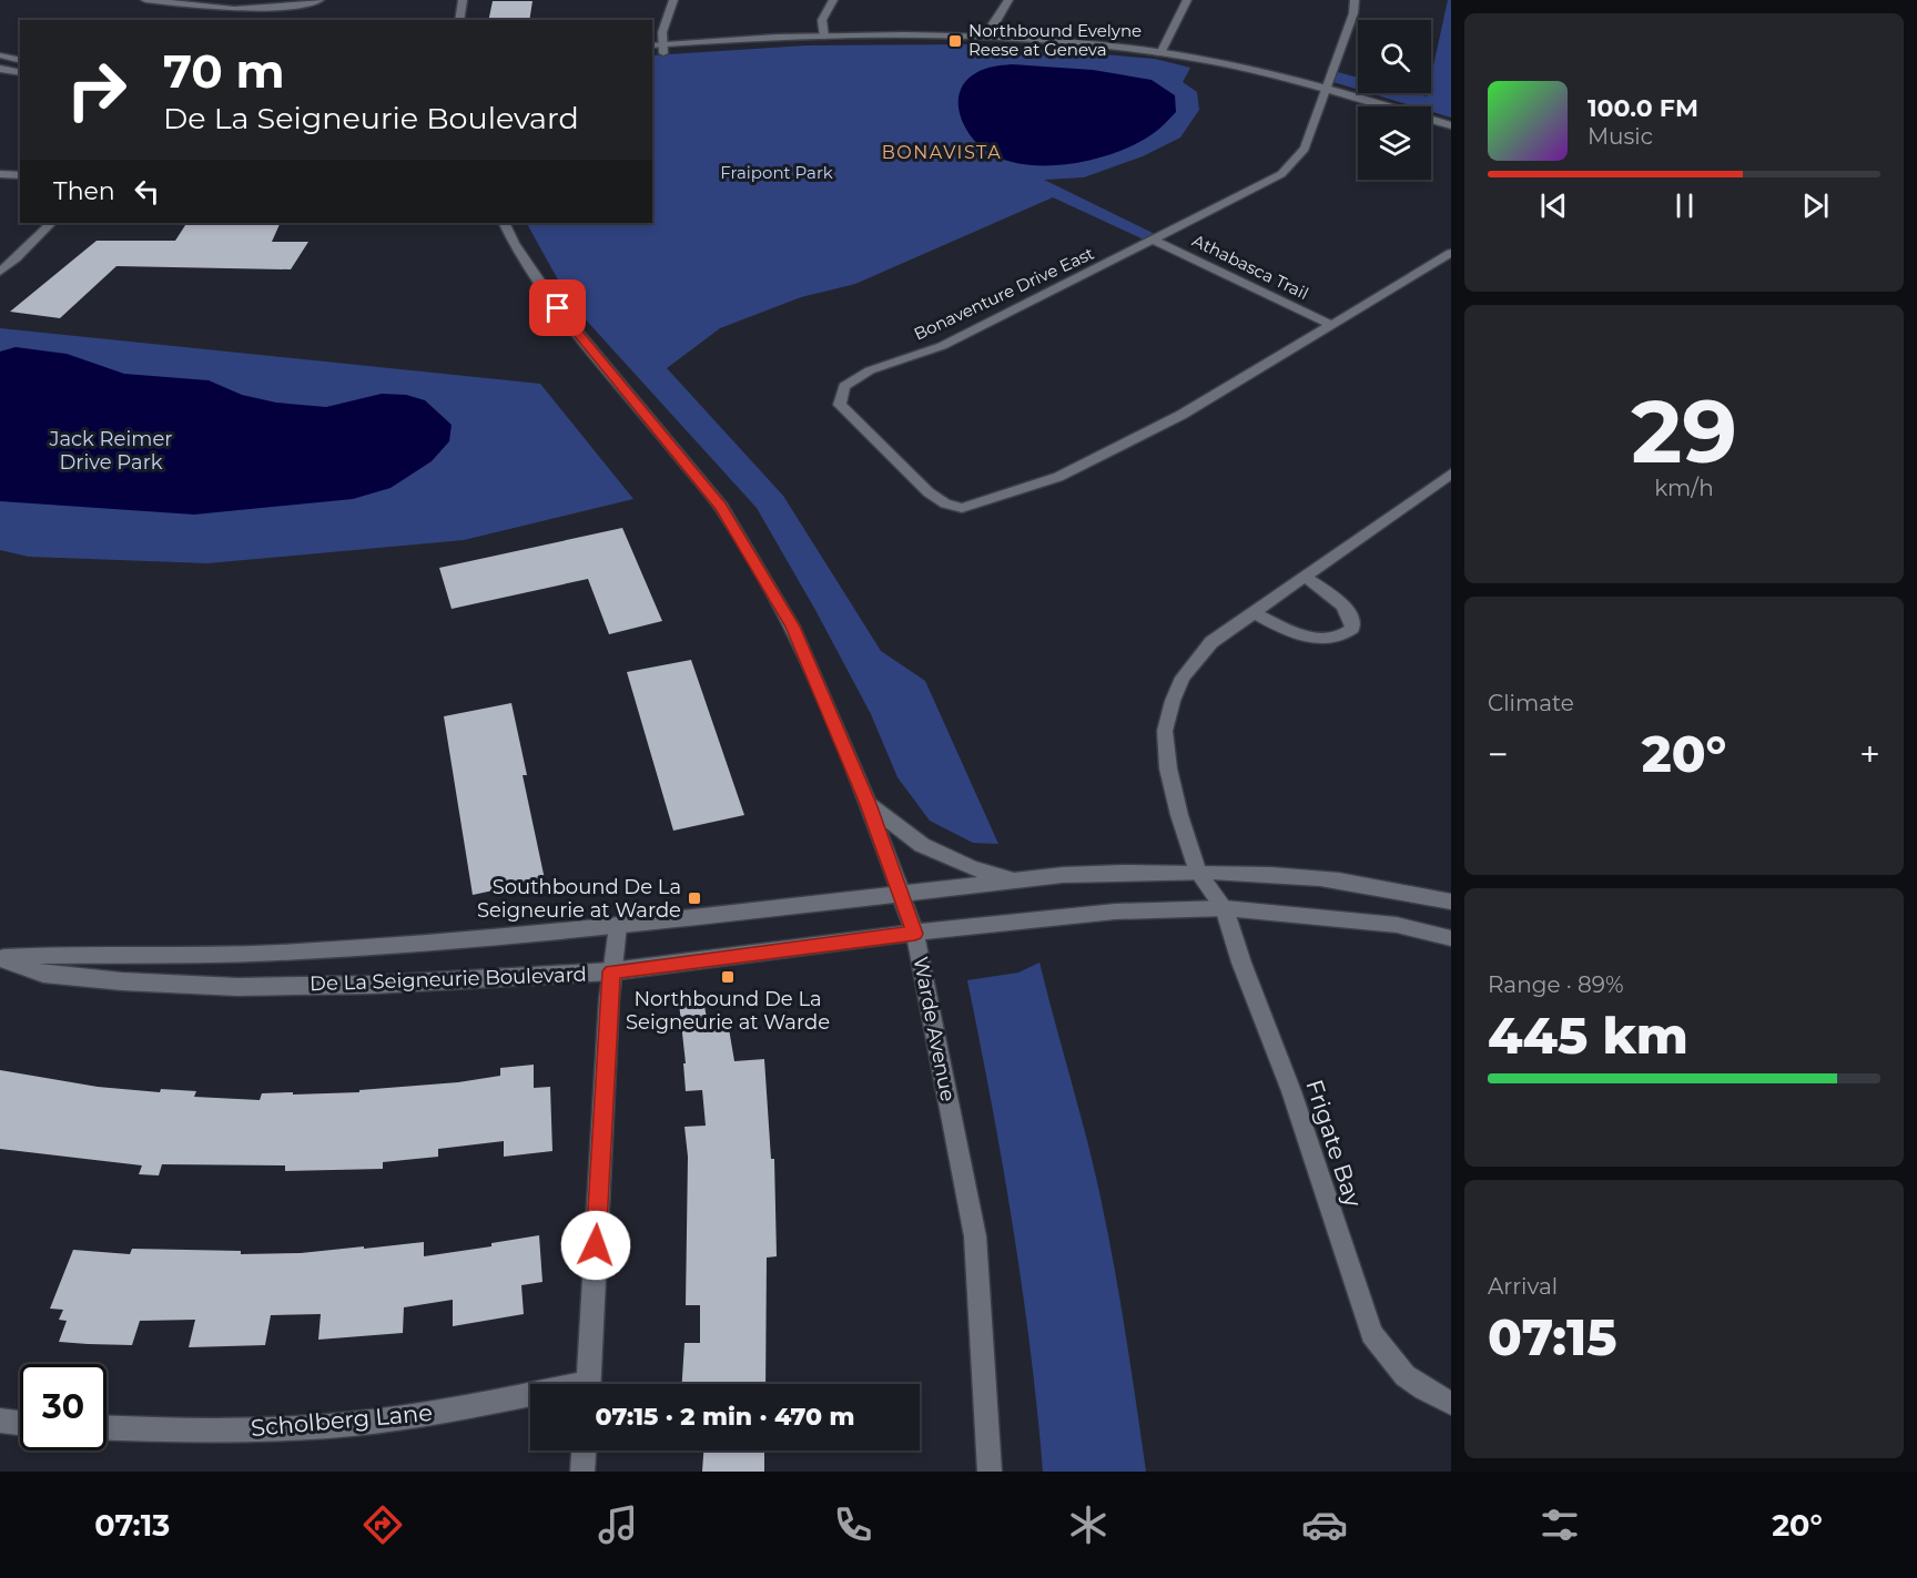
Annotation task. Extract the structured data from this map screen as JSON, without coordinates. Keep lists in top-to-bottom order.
{
  "streets": {
    "street": [
      "Athabasca Trail",
      "Bonaventure Drive East",
      "De La Seigneurie Boulevard",
      "Warde Avenue",
      "Frigate Bay",
      "Scholberg Lane"
    ]
  },
  "crossings": [
    ["Athabasca Trail", "Bonaventure Drive East"],
    ["De La Seigneurie Boulevard", "Warde Avenue"],
    ["De La Seigneurie Boulevard", "Frigate Bay"]
  ],
  "districts": ["BONAVISTA"],
  "parks": ["Fraipont Park", "Jack Reimer Drive Park"],
  "places": {
    "transit": ["Northbound Evelyne Reese at Geneva", "Southbound De La Seigneurie at Warde", "Northbound De La Seigneurie at Warde"]
  },
  "page": {
    "turn": ["70 m", "De La Seigneurie Boulevard"],
    "song": ["100.0 FM", "Music"],
    "then": "Then",
    "tile": [
      ["29", "km/h"],
      "Climate",
      ["Range · 89%", "445 km"],
      ["Arrival", "07:15"]
    ],
    "heat": ["−", "20°", "+"],
    "limit": "30",
    "trip": "07:15 · 2 min · 470 m",
    "tabs": ["07:13", "20°"]
  }
}
